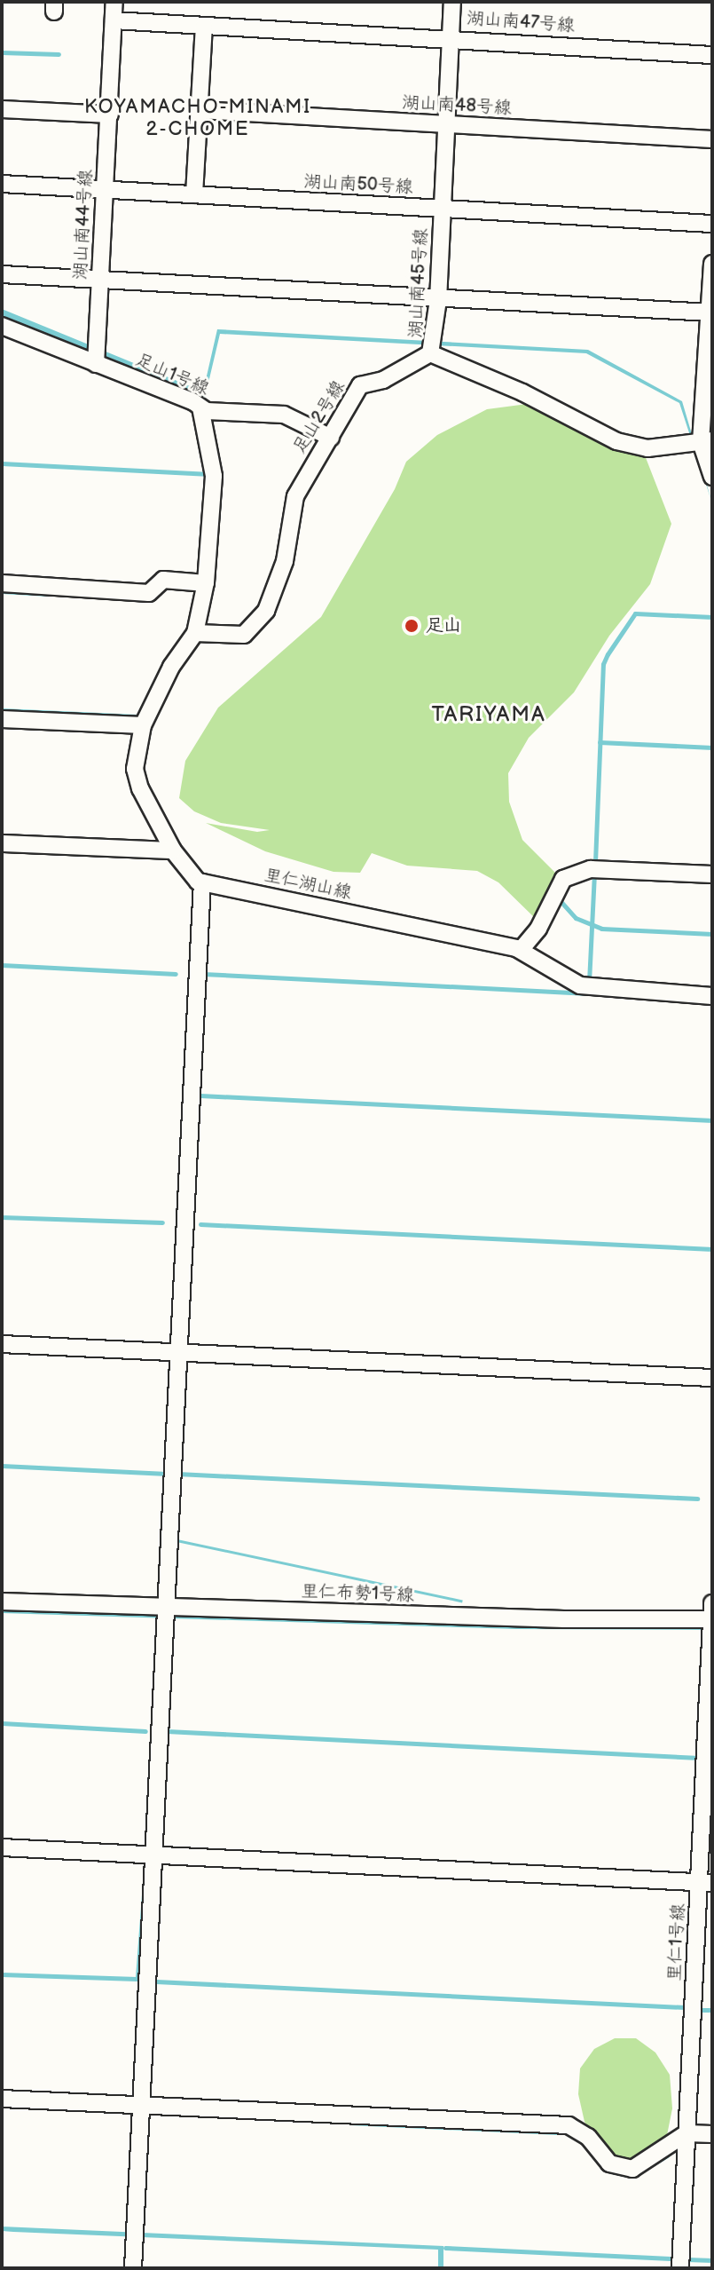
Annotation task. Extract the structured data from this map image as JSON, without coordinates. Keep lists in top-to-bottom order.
{
  "streets": {
    "street": [
      "湖山南47号線",
      "湖山南48号線",
      "湖山南50号線",
      "湖山南44号線",
      "湖山南45号線",
      "足山1号線",
      "足山2号線",
      "里仁湖山線",
      "里仁布勢1号線",
      "里仁1号線"
    ]
  },
  "crossings": [
    ["湖山南47号線", "湖山南44号線"],
    ["湖山南47号線", "湖山南45号線"],
    ["湖山南48号線", "湖山南45号線"],
    ["湖山南50号線", "湖山南44号線"],
    ["湖山南50号線", "湖山南45号線"],
    ["湖山南44号線", "足山1号線"],
    ["湖山南45号線", "足山2号線"],
    ["足山1号線", "足山2号線"],
    ["里仁布勢1号線", "里仁1号線"]
  ],
  "districts": ["KOYAMACHO-MINAMI 2-CHOME", "TARIYAMA"],
  "places": ["足山"]
}
